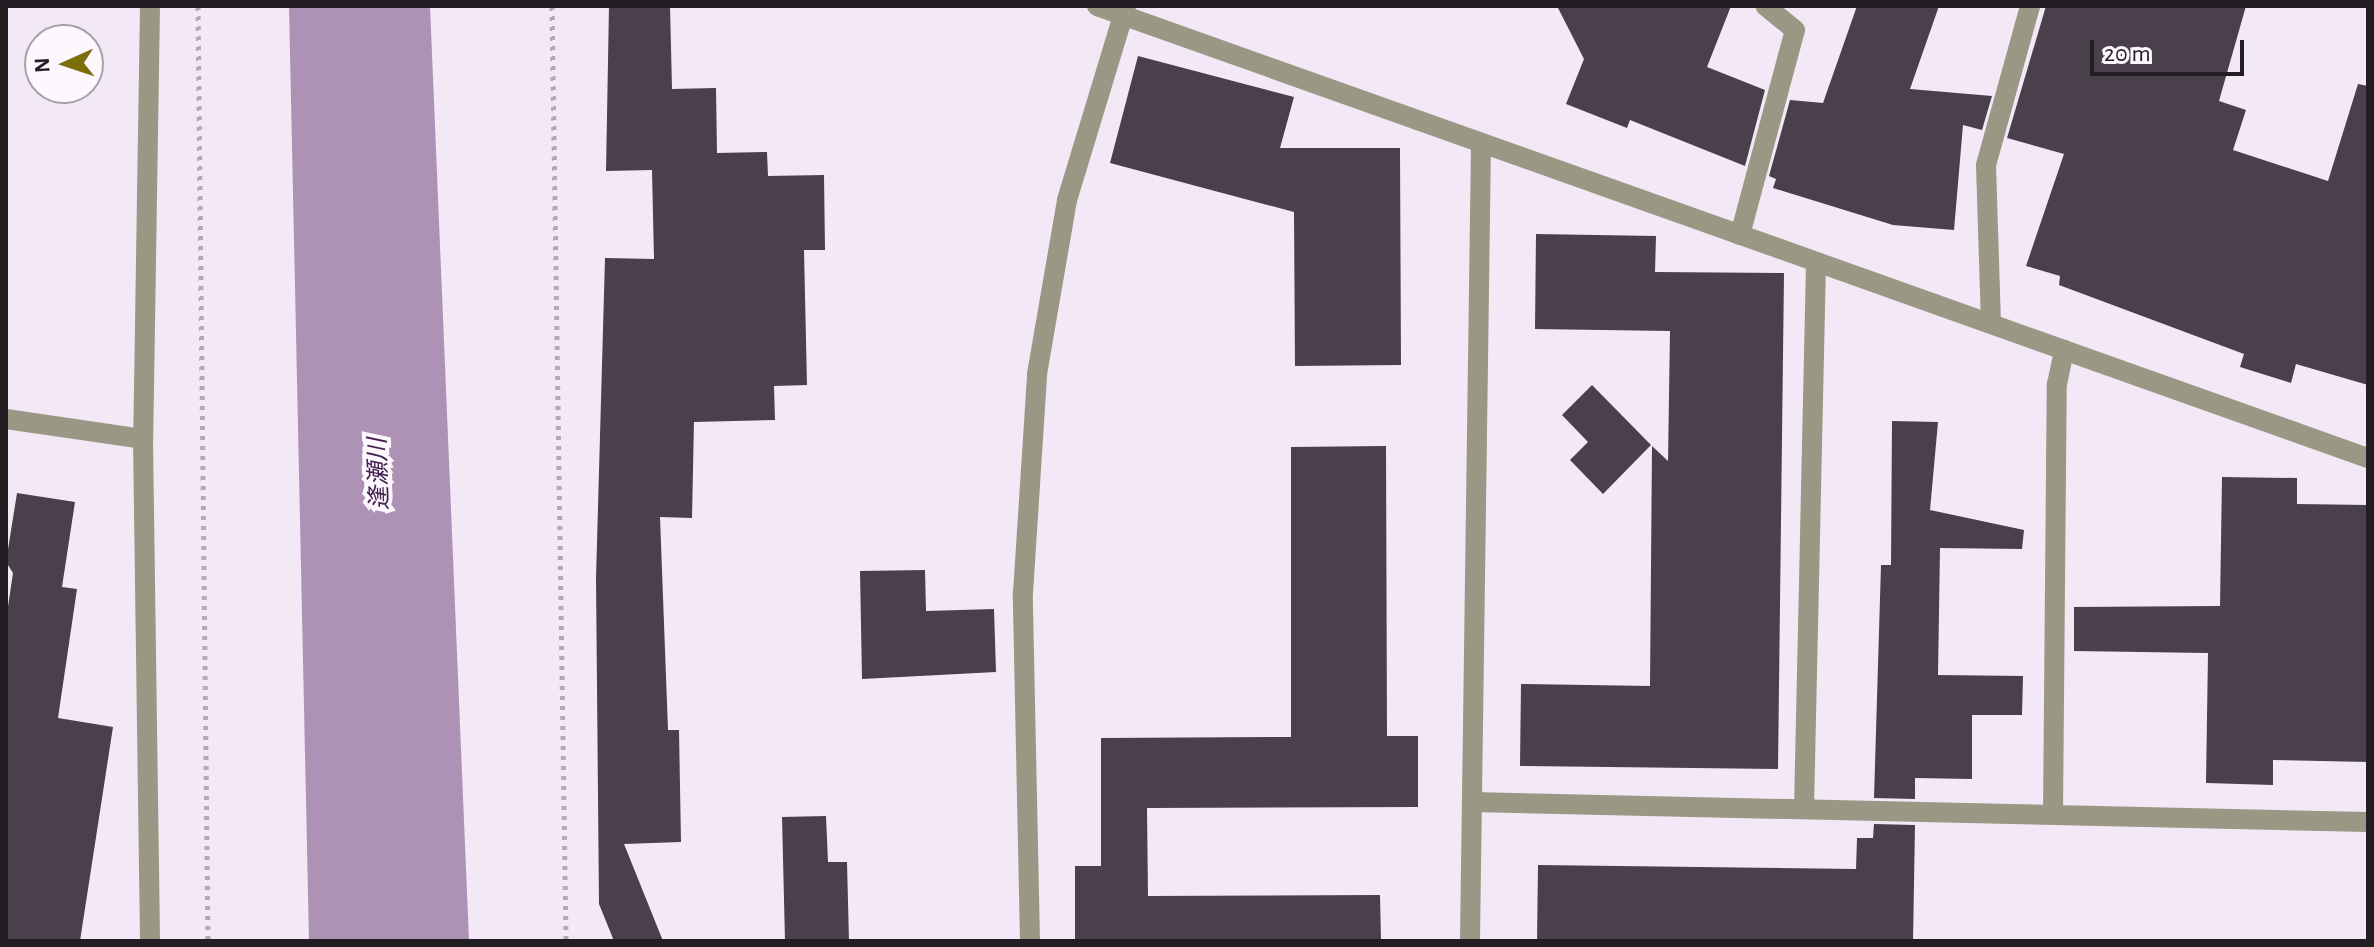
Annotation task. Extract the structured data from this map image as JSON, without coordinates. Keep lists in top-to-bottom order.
{
  "water": ["逢瀬川"],
  "scale_bar": "20 m",
  "north": "left"
}
